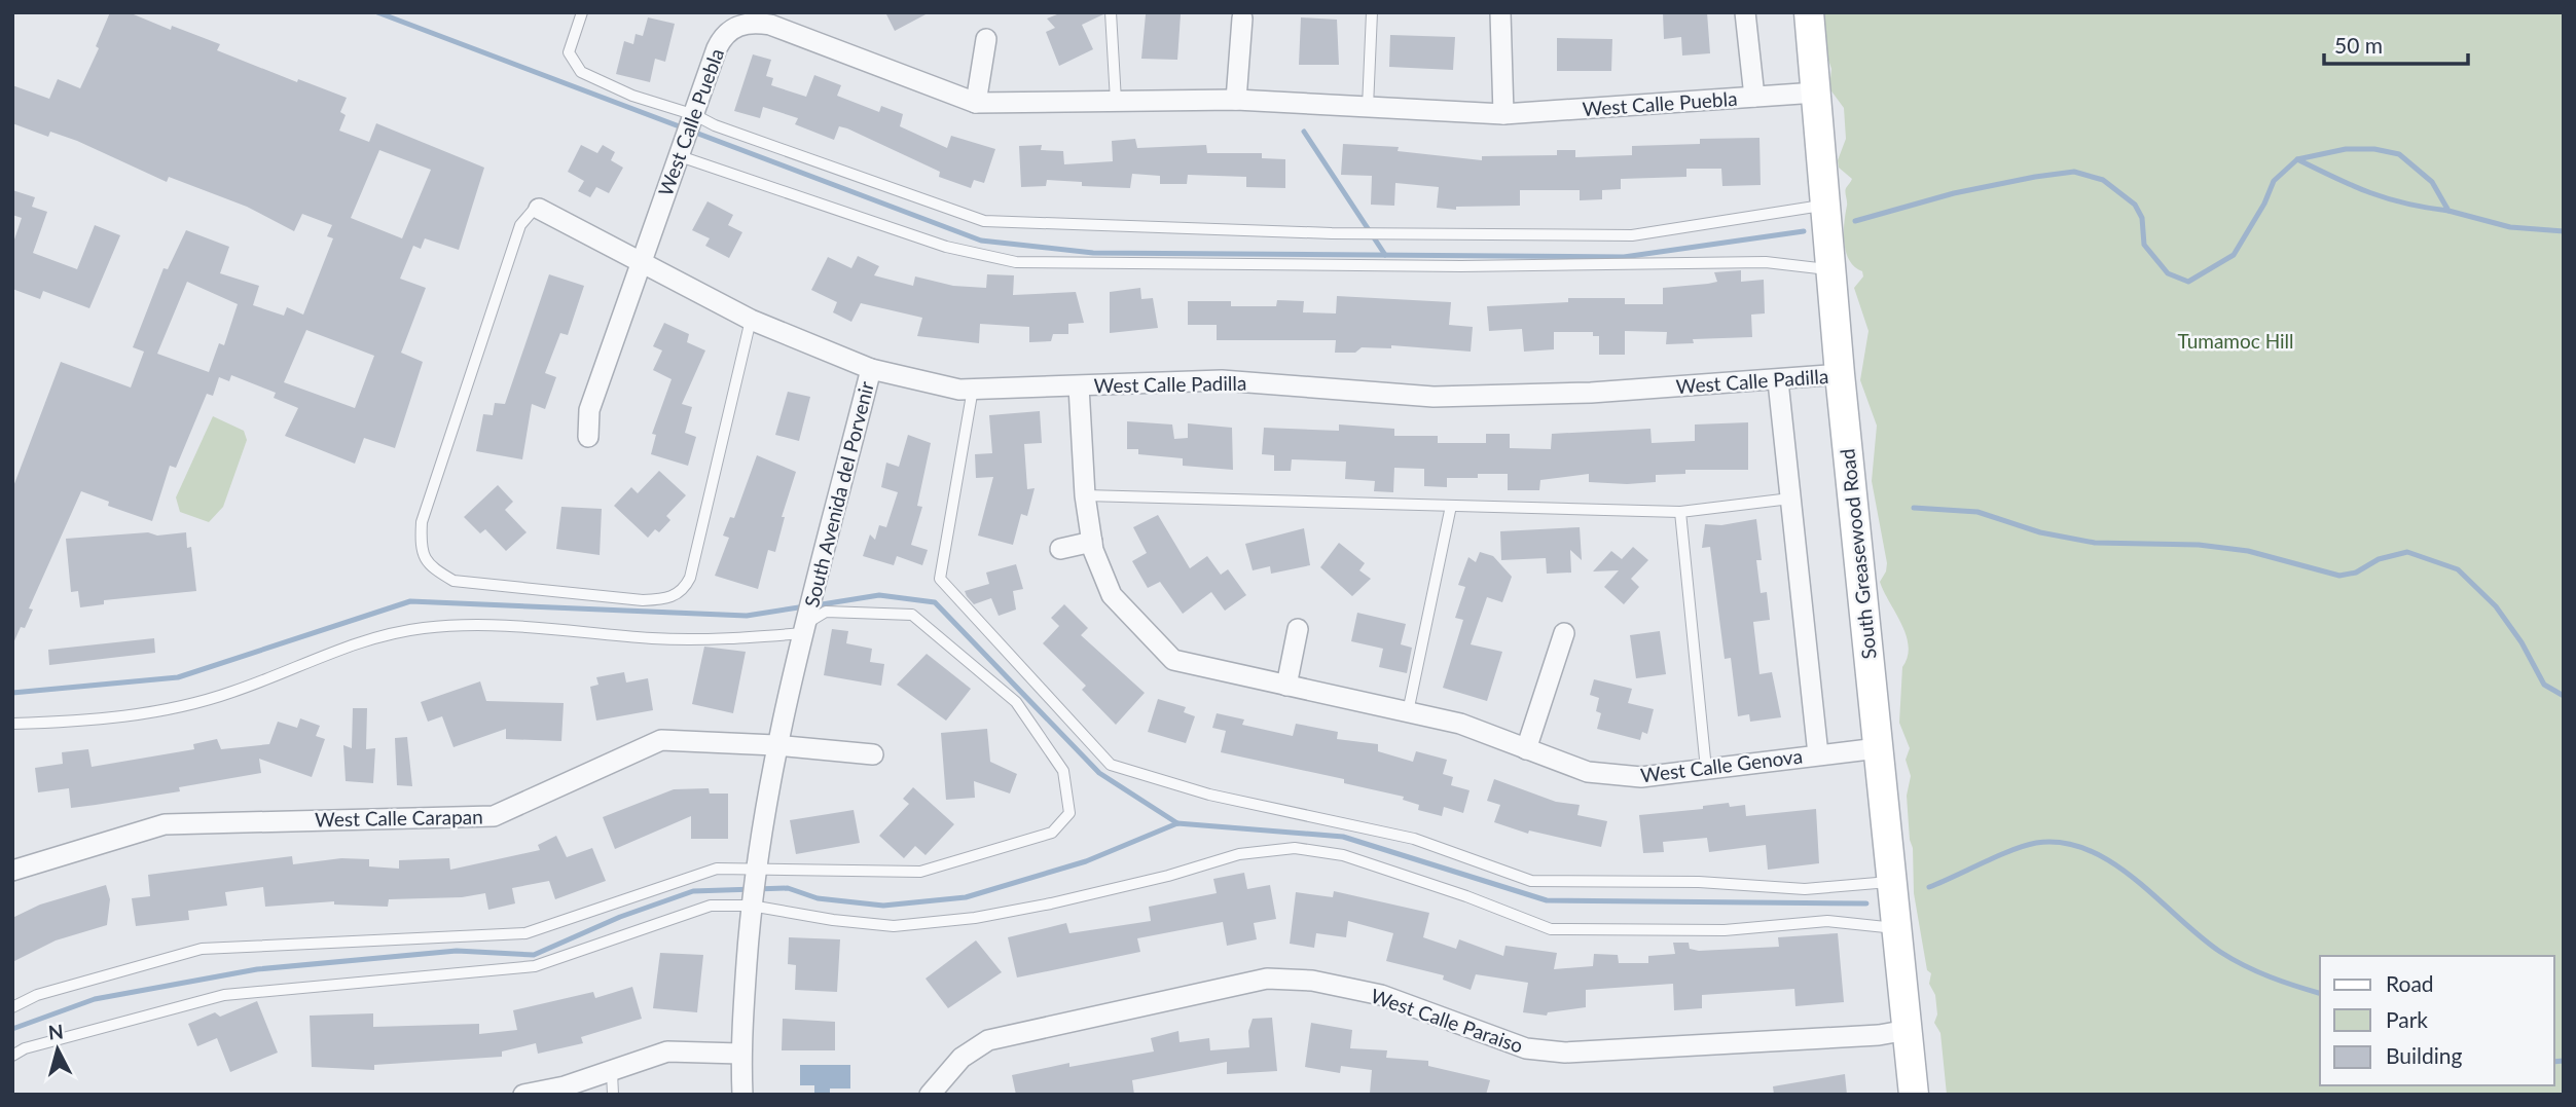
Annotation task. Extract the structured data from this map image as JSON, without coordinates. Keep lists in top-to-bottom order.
{
  "streets": {
    "main road": ["South Greasewood Road"],
    "street": [
      "West Calle Puebla",
      "West Calle Padilla",
      "South Avenida del Porvenir",
      "West Calle Genova",
      "West Calle Carapan",
      "West Calle Paraiso"
    ]
  },
  "crossings": [
    ["West Calle Puebla", "West Calle Padilla"],
    ["West Calle Puebla", "South Greasewood Road"],
    ["West Calle Padilla", "South Avenida del Porvenir"],
    ["West Calle Padilla", "South Greasewood Road"],
    ["West Calle Padilla", "West Calle Genova"],
    ["South Avenida del Porvenir", "West Calle Carapan"],
    ["South Greasewood Road", "West Calle Genova"],
    ["South Greasewood Road", "West Calle Paraiso"]
  ],
  "parks": ["Tumamoc Hill"],
  "legend": ["Road", "Park", "Building"],
  "scale_bar": "50 m",
  "north": "top"
}
